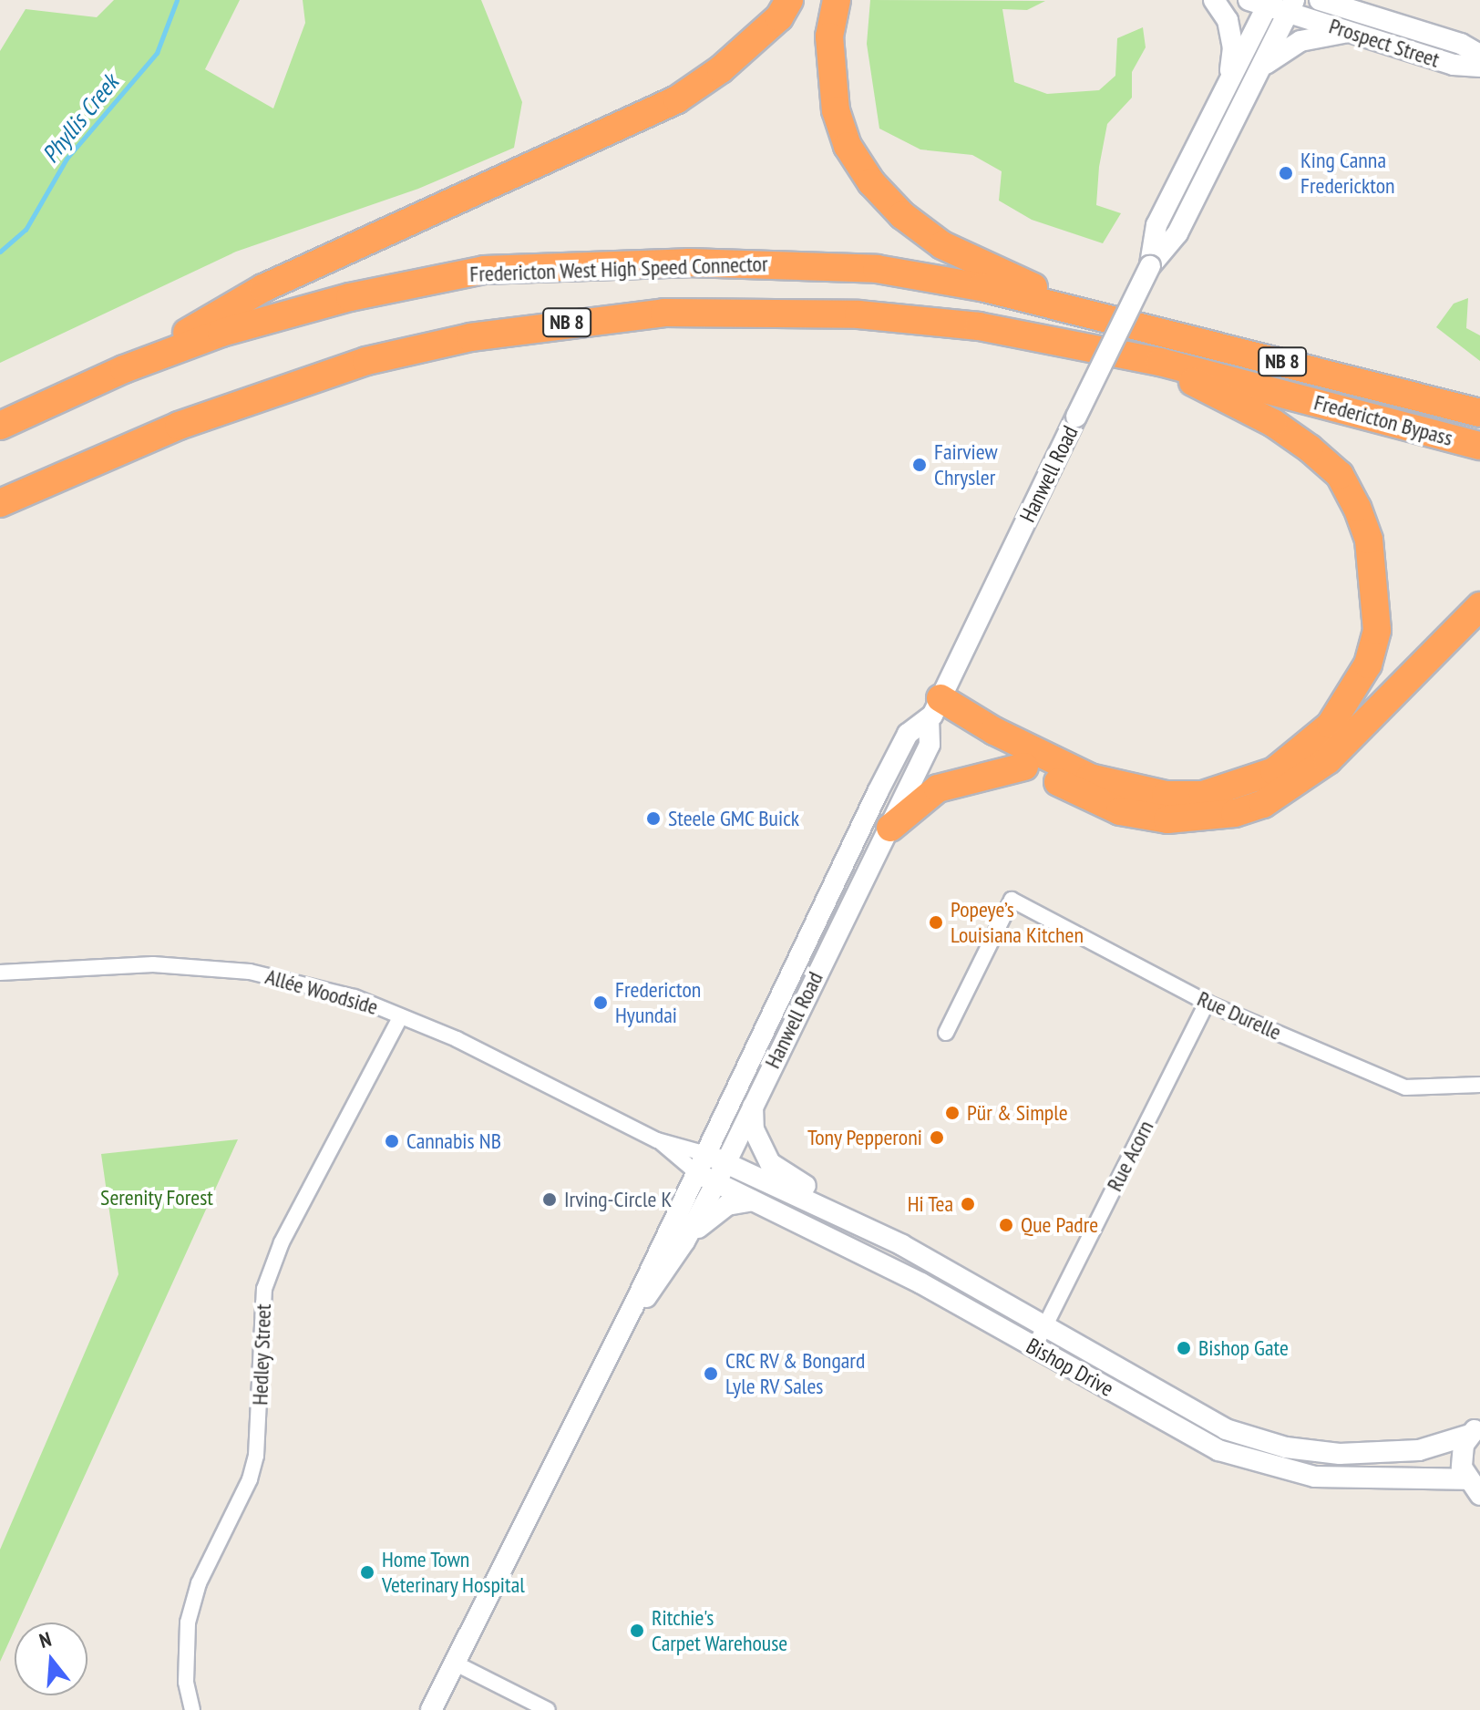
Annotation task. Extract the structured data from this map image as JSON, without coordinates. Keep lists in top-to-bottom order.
{
  "streets": {
    "highway": ["Fredericton West High Speed Connector", "NB 8", "Fredericton Bypass"],
    "main road": ["Prospect Street", "Hanwell Road", "Bishop Drive"],
    "street": [
      "Allée Woodside",
      "Rue Durelle",
      "Rue Acorn",
      "Hedley Street"
    ]
  },
  "crossings": [
    ["Prospect Street", "Hanwell Road"],
    ["Fredericton West High Speed Connector", "Fredericton Bypass"],
    ["Hanwell Road", "Bishop Drive"],
    ["Allée Woodside", "Hedley Street"],
    ["Rue Durelle", "Rue Acorn"],
    ["Rue Acorn", "Bishop Drive"]
  ],
  "water": ["Phyllis Creek"],
  "parks": ["Serenity Forest"],
  "places": [
    "King Canna Frederickton",
    "Fairview Chrysler",
    "Steele GMC Buick",
    "Popeye’s Louisiana Kitchen",
    "Fredericton Hyundai",
    "Pür & Simple",
    "Tony Pepperoni",
    "Cannabis NB",
    "Irving-Circle K",
    "Hi Tea",
    "Que Padre",
    "Bishop Gate",
    "CRC RV & Bongard Lyle RV Sales",
    "Home Town Veterinary Hospital",
    "Ritchie's Carpet Warehouse"
  ],
  "north": "top"
}
